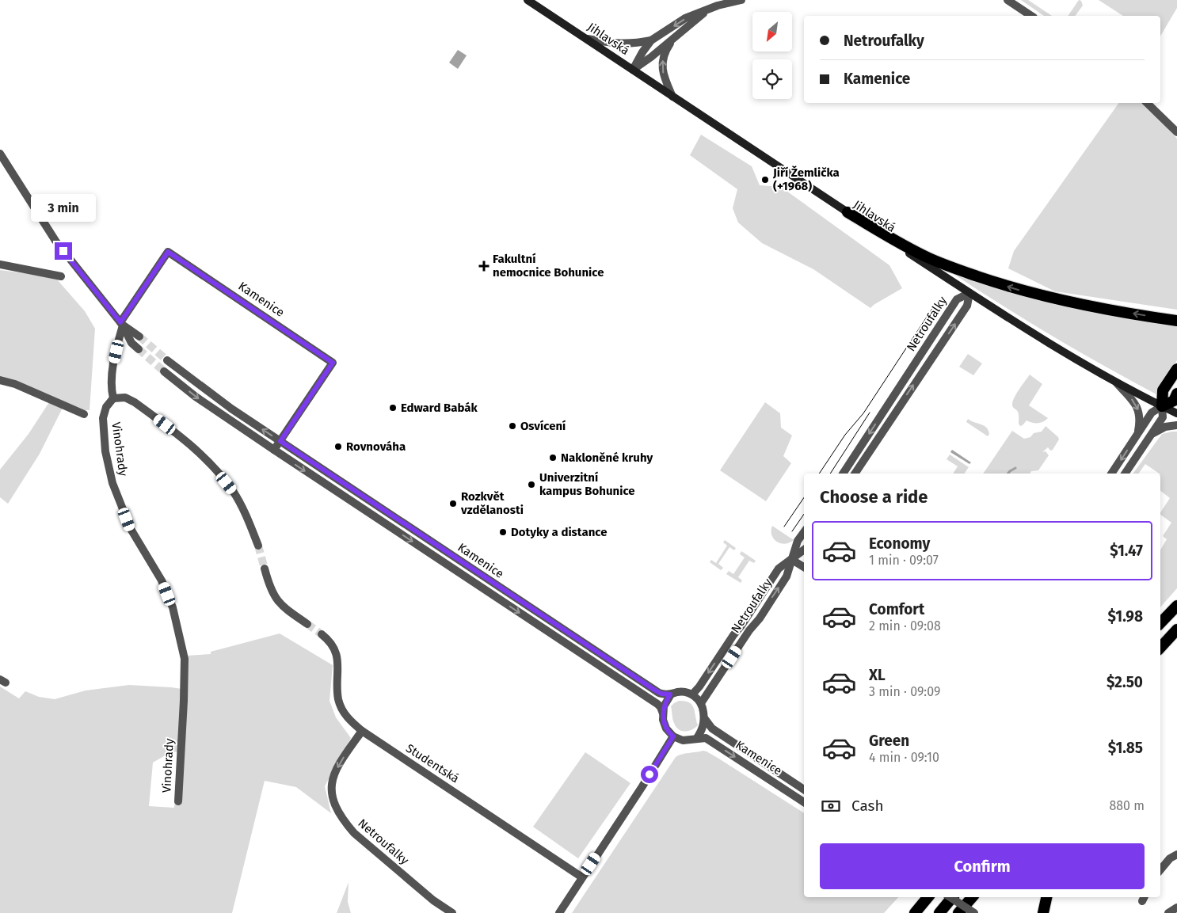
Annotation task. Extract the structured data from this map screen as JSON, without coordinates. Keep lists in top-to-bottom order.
{
  "streets": {
    "main road": ["Jihlavská"],
    "street": [
      "Kamenice",
      "Netroufalky",
      "Vinohrady",
      "Studentská"
    ]
  },
  "crossings": [
    ["Jihlavská", "Netroufalky"],
    ["Kamenice", "Netroufalky"],
    ["Netroufalky", "Studentská"]
  ],
  "places": {
    "other": [
      "Jiří Žemlička (+1968)",
      "Edward Babák",
      "Osvícení",
      "Rovnováha",
      "Nakloněné kruhy",
      "Univerzitní kampus Bohunice",
      "Rozkvět vzdělanosti",
      "Dotyky a distance"
    ],
    "health": ["Fakultní nemocnice Bohunice"]
  },
  "north": "bottom left",
  "page": {
    "banner": ["Netroufalky", "Kamenice"],
    "bubble": "3 min",
    "heading": "Choose a ride",
    "list": [
      {
        "name": "Economy",
        "note": "1 min · 09:07",
        "value": "$1.47"
      },
      {
        "name": "Comfort",
        "note": "2 min · 09:08",
        "value": "$1.98"
      },
      {
        "name": "XL",
        "note": "3 min · 09:09",
        "value": "$2.50"
      },
      {
        "name": "Green",
        "note": "4 min · 09:10",
        "value": "$1.85"
      }
    ],
    "pay": ["Cash", "880 m"],
    "buttons": "Confirm"
  }
}
